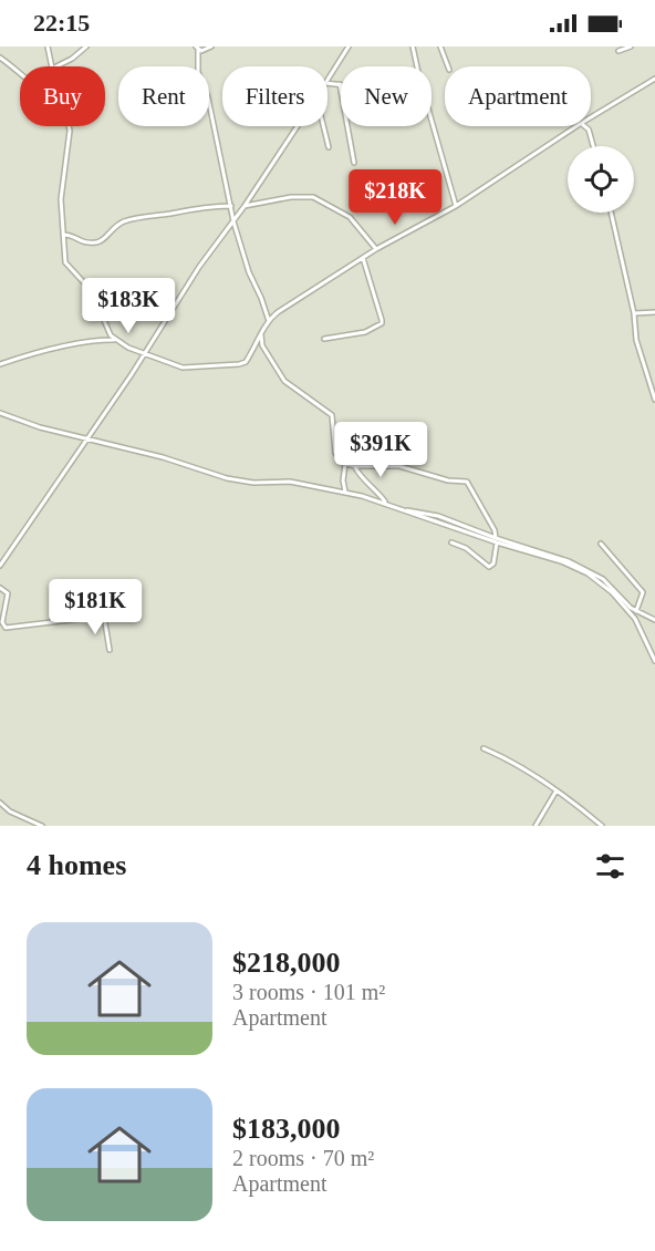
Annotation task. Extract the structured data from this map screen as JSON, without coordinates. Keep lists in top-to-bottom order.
{
  "page": {
    "status": "22:15",
    "chip": [
      "Buy",
      "Rent",
      "Filters",
      "New",
      "Apartment"
    ],
    "price": [
      "$218K",
      "$183K",
      "$391K",
      "$181K"
    ],
    "heading": "4 homes",
    "list": [
      {
        "name": "$218,000",
        "note": "3 rooms · 101 m² · Apartment"
      },
      {
        "name": "$183,000",
        "note": "2 rooms · 70 m² · Apartment"
      }
    ]
  }
}
